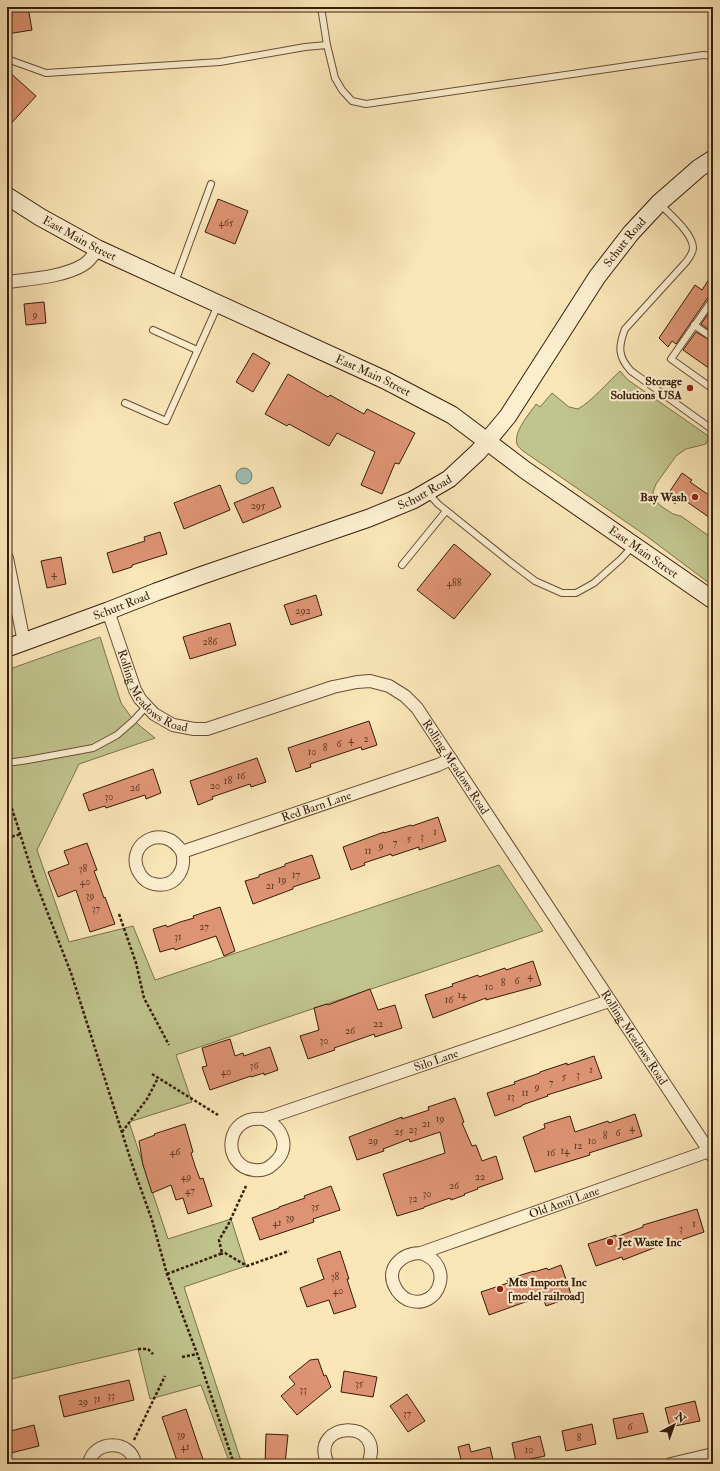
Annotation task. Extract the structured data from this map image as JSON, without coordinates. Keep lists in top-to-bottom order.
{
  "streets": {
    "street": [
      "East Main Street",
      "Schutt Road",
      "Rolling Meadows Road",
      "Red Barn Lane",
      "Silo Lane",
      "Old Anvil Lane"
    ]
  },
  "crossings": [
    ["East Main Street", "Schutt Road"],
    ["Schutt Road", "Rolling Meadows Road"],
    ["Rolling Meadows Road", "Red Barn Lane"],
    ["Rolling Meadows Road", "Silo Lane"],
    ["Rolling Meadows Road", "Old Anvil Lane"]
  ],
  "places": [
    "Storage Solutions USA",
    "Bay Wash",
    "Jet Waste Inc",
    "Mts Imports Inc [model railroad]"
  ],
  "house_numbers": [
    "465",
    "9",
    "295",
    "4",
    "488",
    "292",
    "286",
    "2",
    "4",
    "6",
    "8",
    "10",
    "16",
    "18",
    "20",
    "26",
    "30",
    "1",
    "3",
    "5",
    "7",
    "9",
    "11",
    "38",
    "17",
    "19",
    "40",
    "21",
    "39",
    "37",
    "27",
    "31",
    "4",
    "6",
    "8",
    "10",
    "14",
    "16",
    "22",
    "26",
    "30",
    "36",
    "1",
    "40",
    "3",
    "5",
    "7",
    "9",
    "11",
    "13",
    "19",
    "21",
    "4",
    "23",
    "25",
    "6",
    "8",
    "29",
    "10",
    "12",
    "14",
    "46",
    "16",
    "49",
    "22",
    "26",
    "47",
    "30",
    "32",
    "35",
    "39",
    "41",
    "1",
    "3",
    "38",
    "40",
    "35",
    "33",
    "33",
    "31",
    "29",
    "37",
    "6",
    "39",
    "8",
    "41",
    "10"
  ],
  "north": "top right"
}
